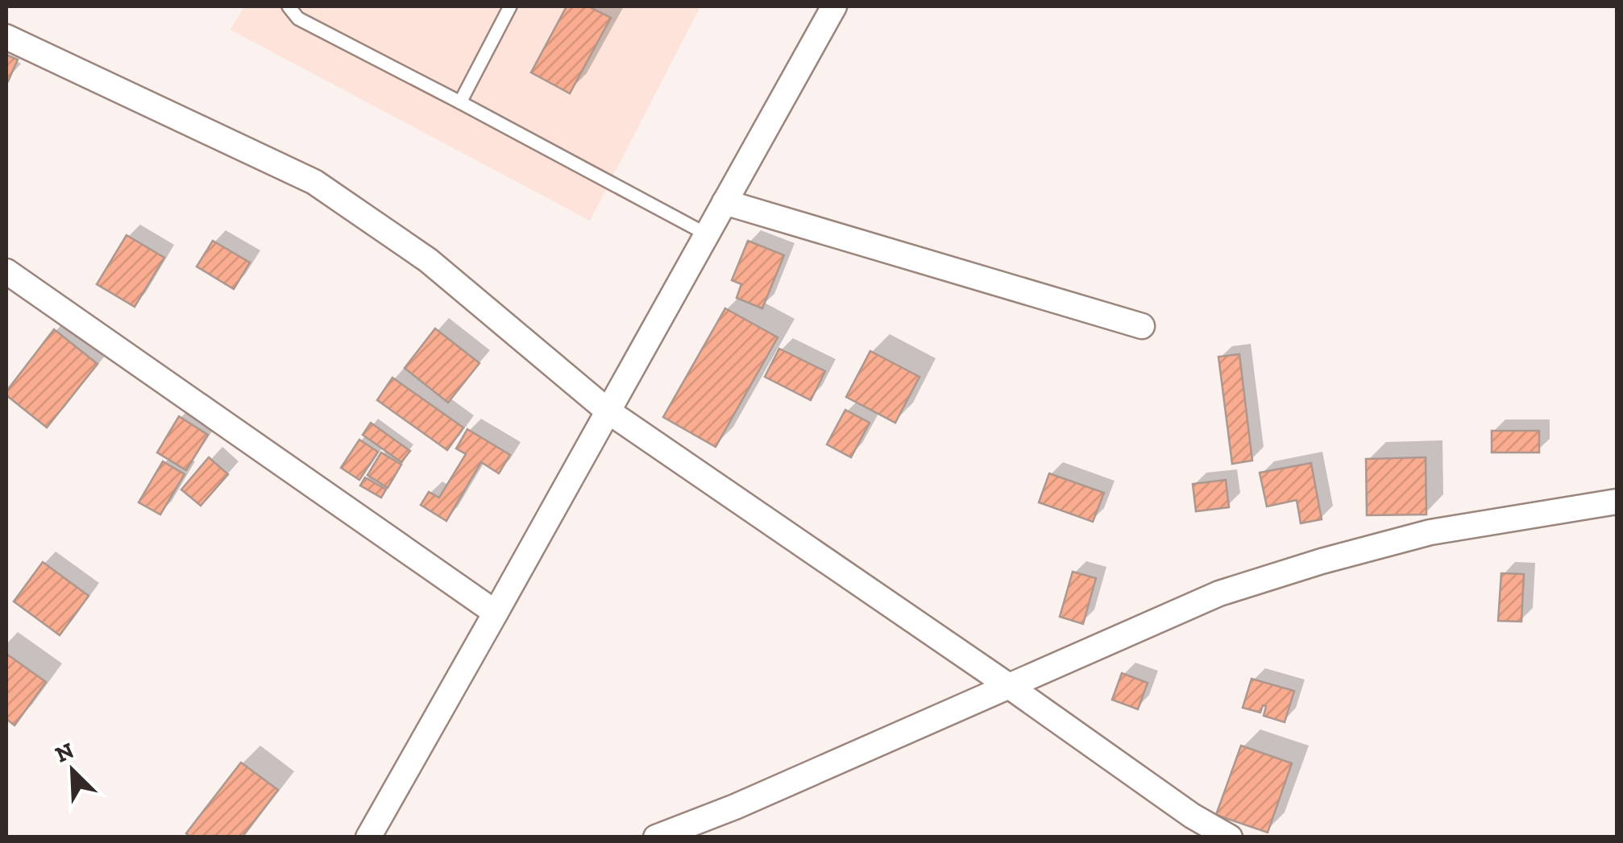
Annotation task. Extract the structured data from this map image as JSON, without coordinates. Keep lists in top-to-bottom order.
{
  "north": "top left"
}
